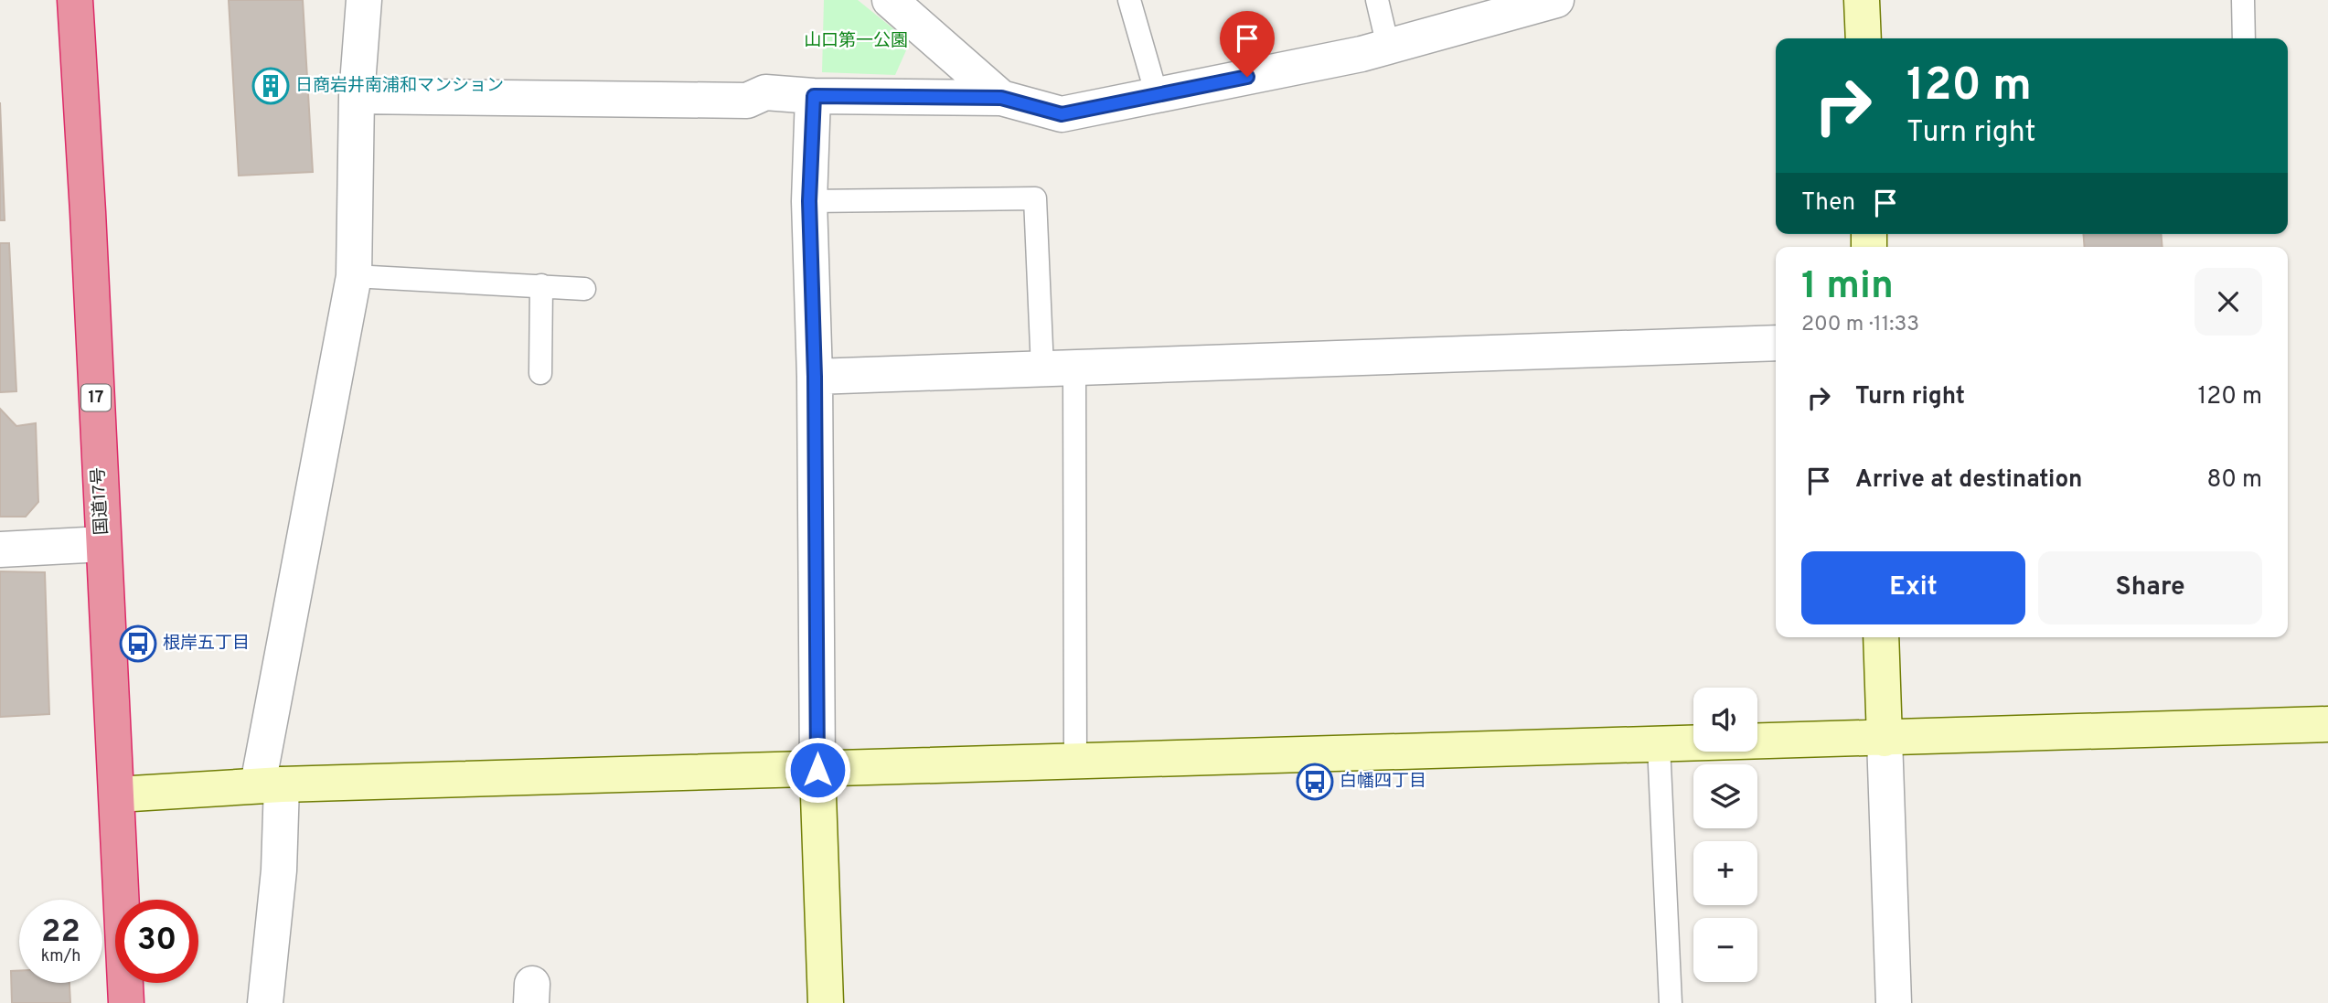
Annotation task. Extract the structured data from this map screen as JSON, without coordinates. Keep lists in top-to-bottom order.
{
  "streets": {
    "highway": ["17", "国道17号"]
  },
  "parks": ["山口第一公園"],
  "places": {
    "building": ["日商岩井南浦和マンション"],
    "bus stop": ["根岸五丁目", "白幡四丁目"]
  },
  "page": {
    "turn": ["120 m", "Turn right"],
    "then": "Then",
    "heading": ["1 min", "200 m · 11:33"],
    "list": [
      {
        "name": "Turn right",
        "value": "120 m"
      },
      {
        "name": "Arrive at destination",
        "value": "80 m"
      }
    ],
    "buttons": ["Exit", "Share"],
    "map_buttons": ["+", "−"],
    "speed": "22 km/h",
    "limit": "30"
  }
}
